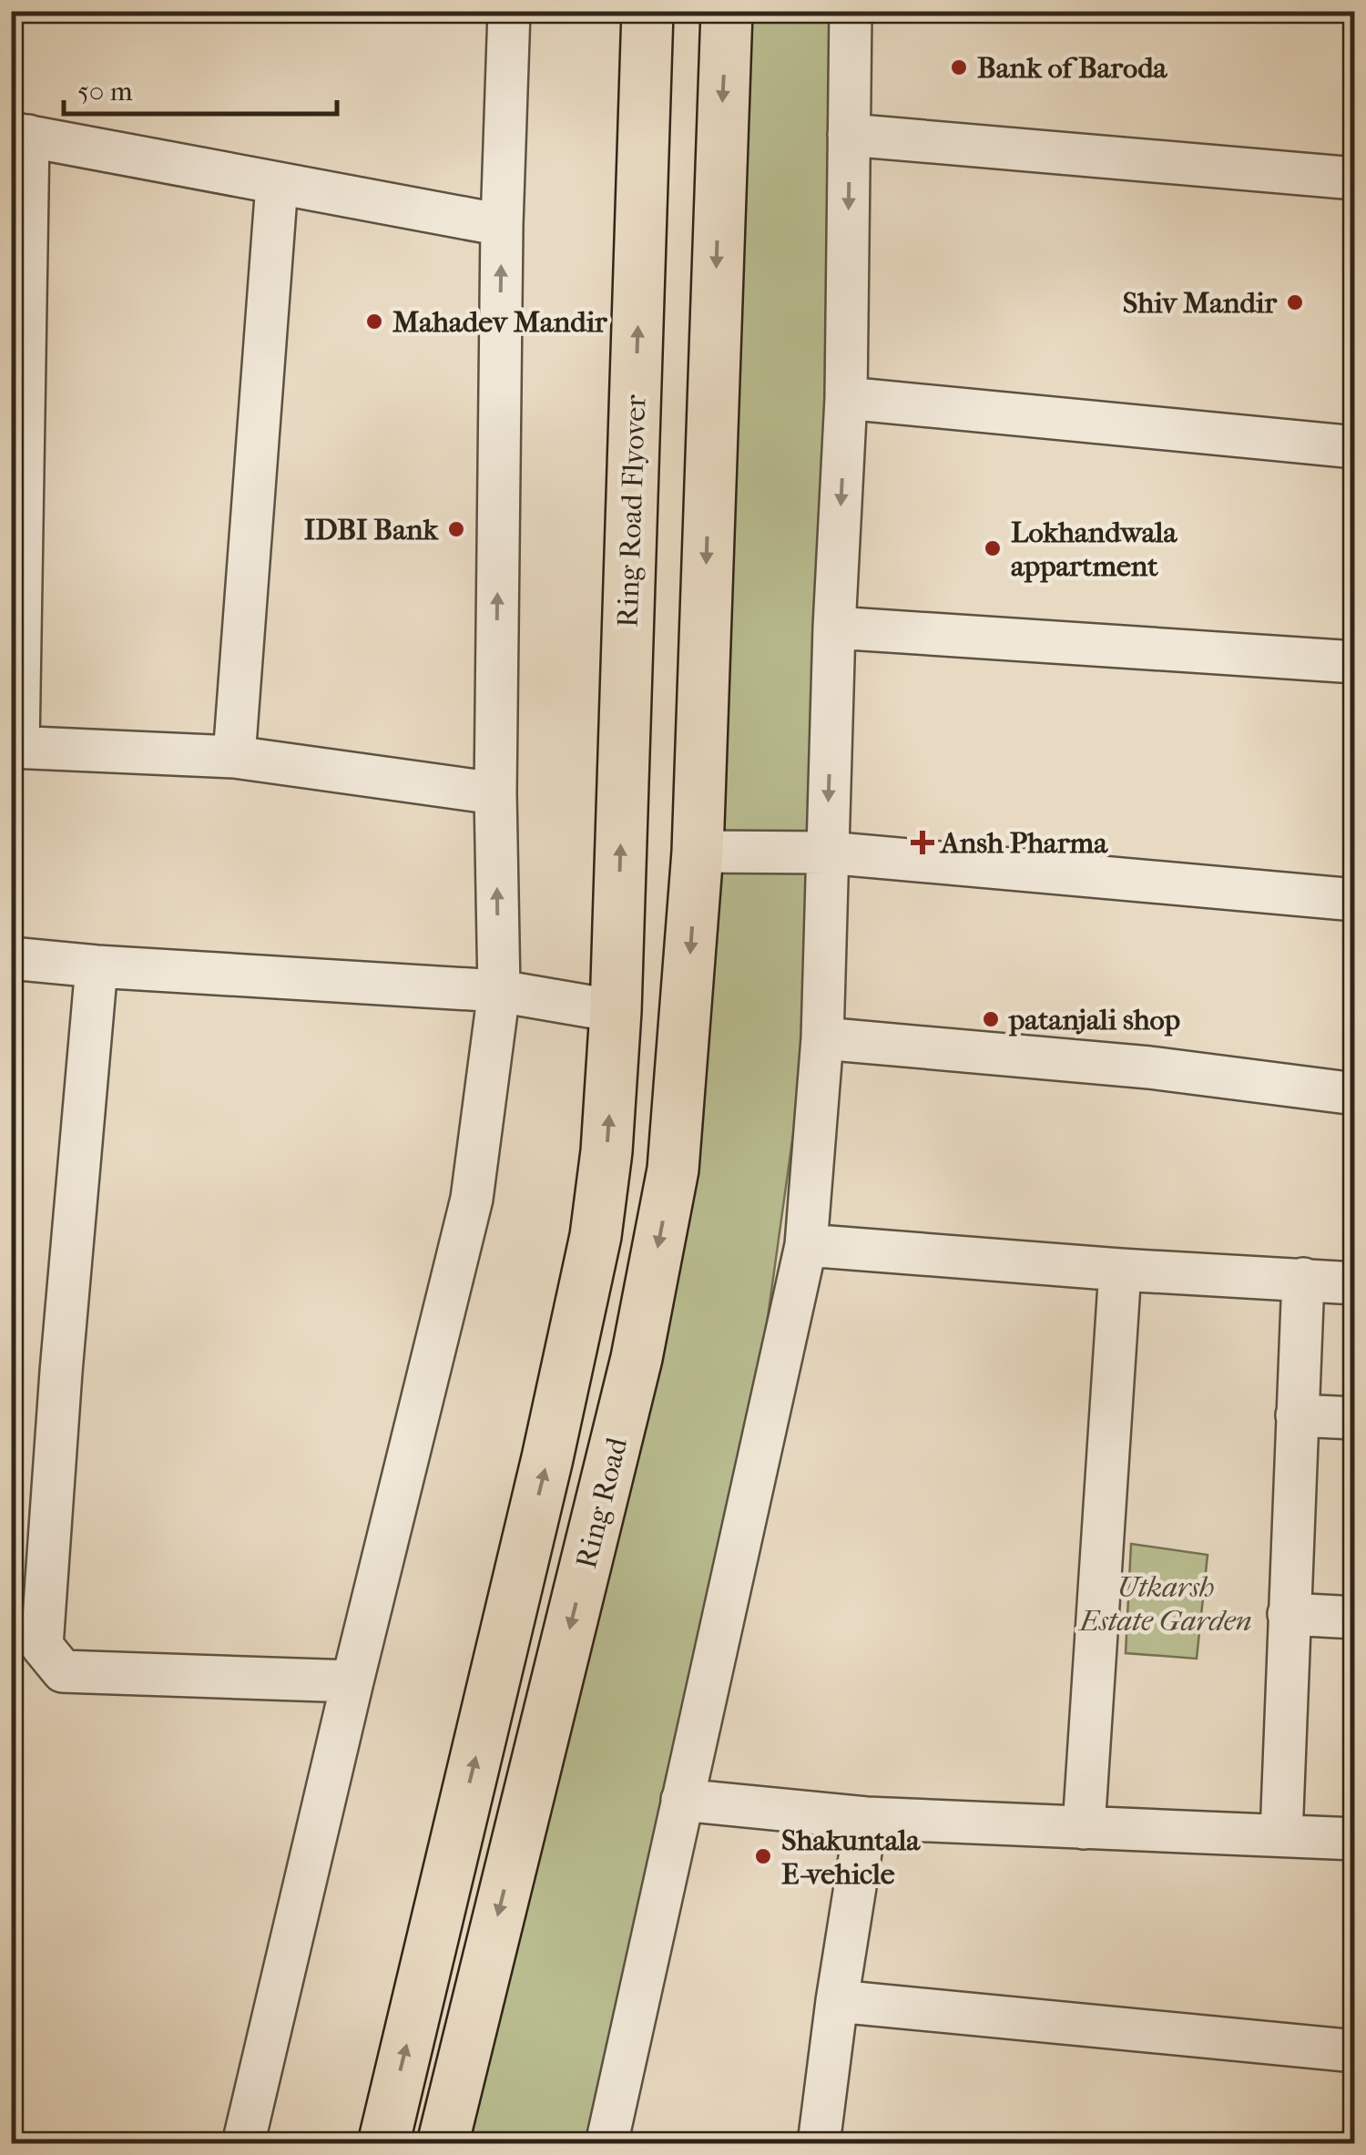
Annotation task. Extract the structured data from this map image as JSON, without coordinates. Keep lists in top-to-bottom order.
{
  "streets": {
    "main road": ["Ring Road Flyover", "Ring Road"]
  },
  "crossings": [
    ["Ring Road Flyover", "Ring Road"]
  ],
  "parks": ["Utkarsh Estate Garden"],
  "places": {
    "other": [
      "Bank of Baroda",
      "Shiv Mandir",
      "Mahadev Mandir",
      "IDBI Bank",
      "Lokhandwala appartment",
      "patanjali shop",
      "Shakuntala E-vehicle"
    ],
    "health": ["Ansh Pharma"]
  },
  "scale_bar": "50 m"
}
